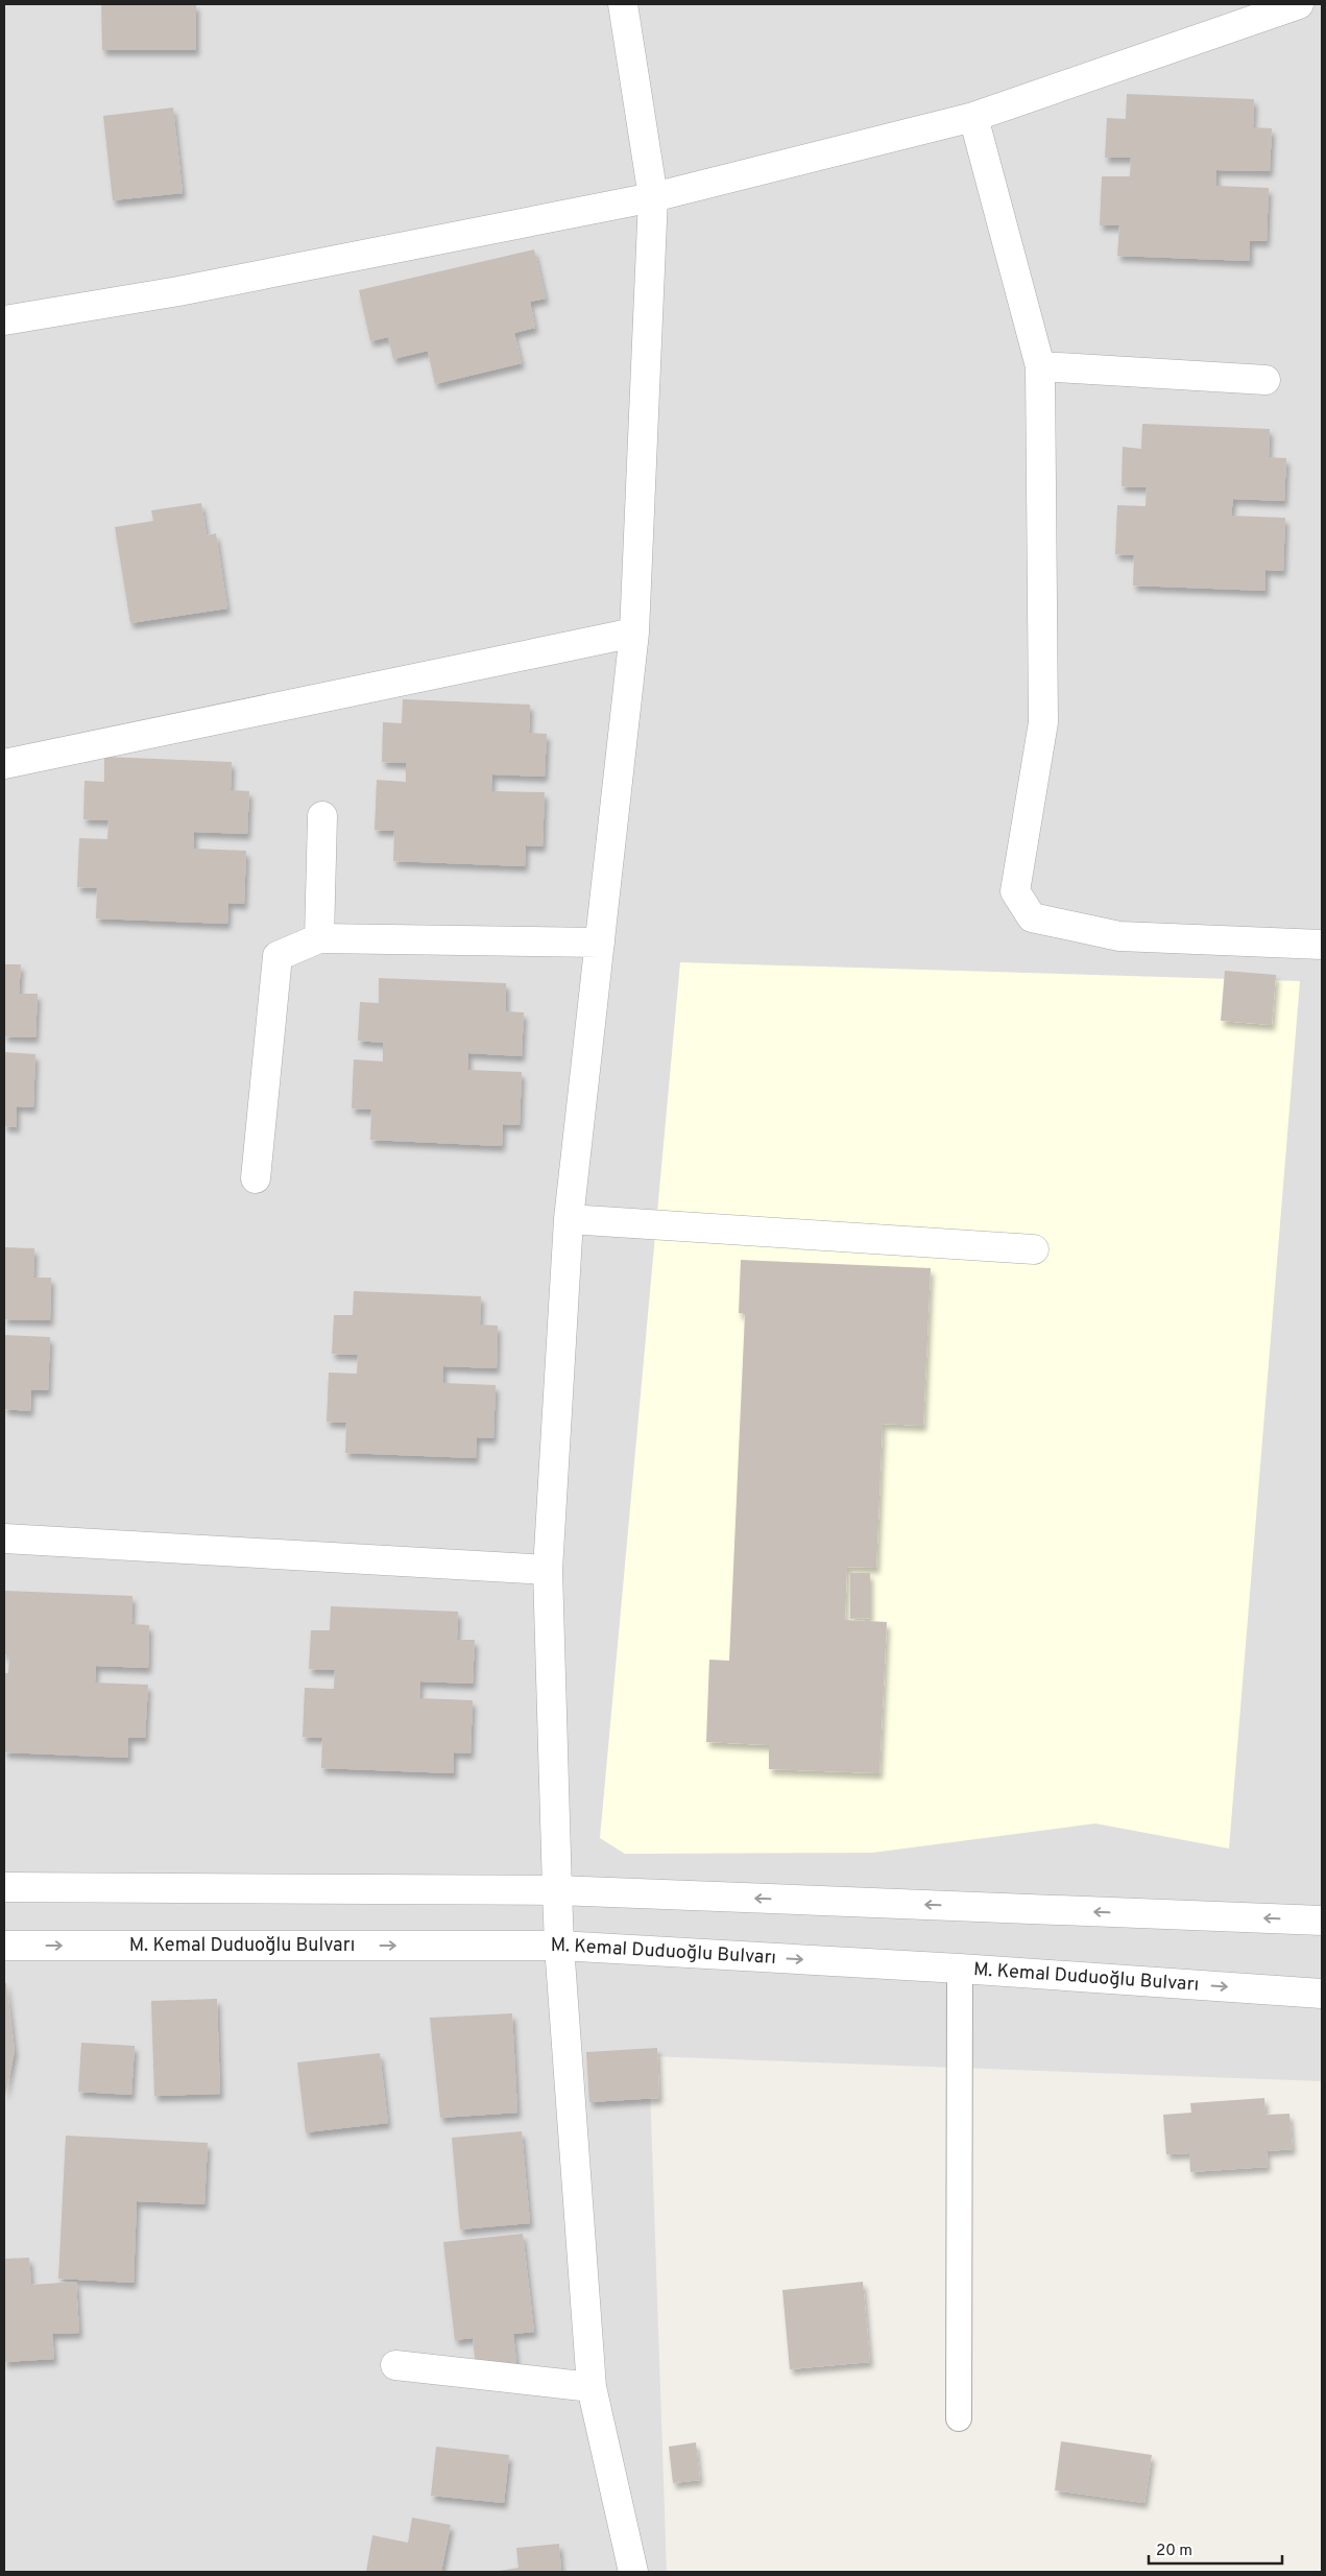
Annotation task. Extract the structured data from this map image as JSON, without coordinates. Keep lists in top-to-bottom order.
{
  "streets": {
    "street": ["M. Kemal Duduoğlu Bulvarı"]
  },
  "scale_bar": "20 m"
}
